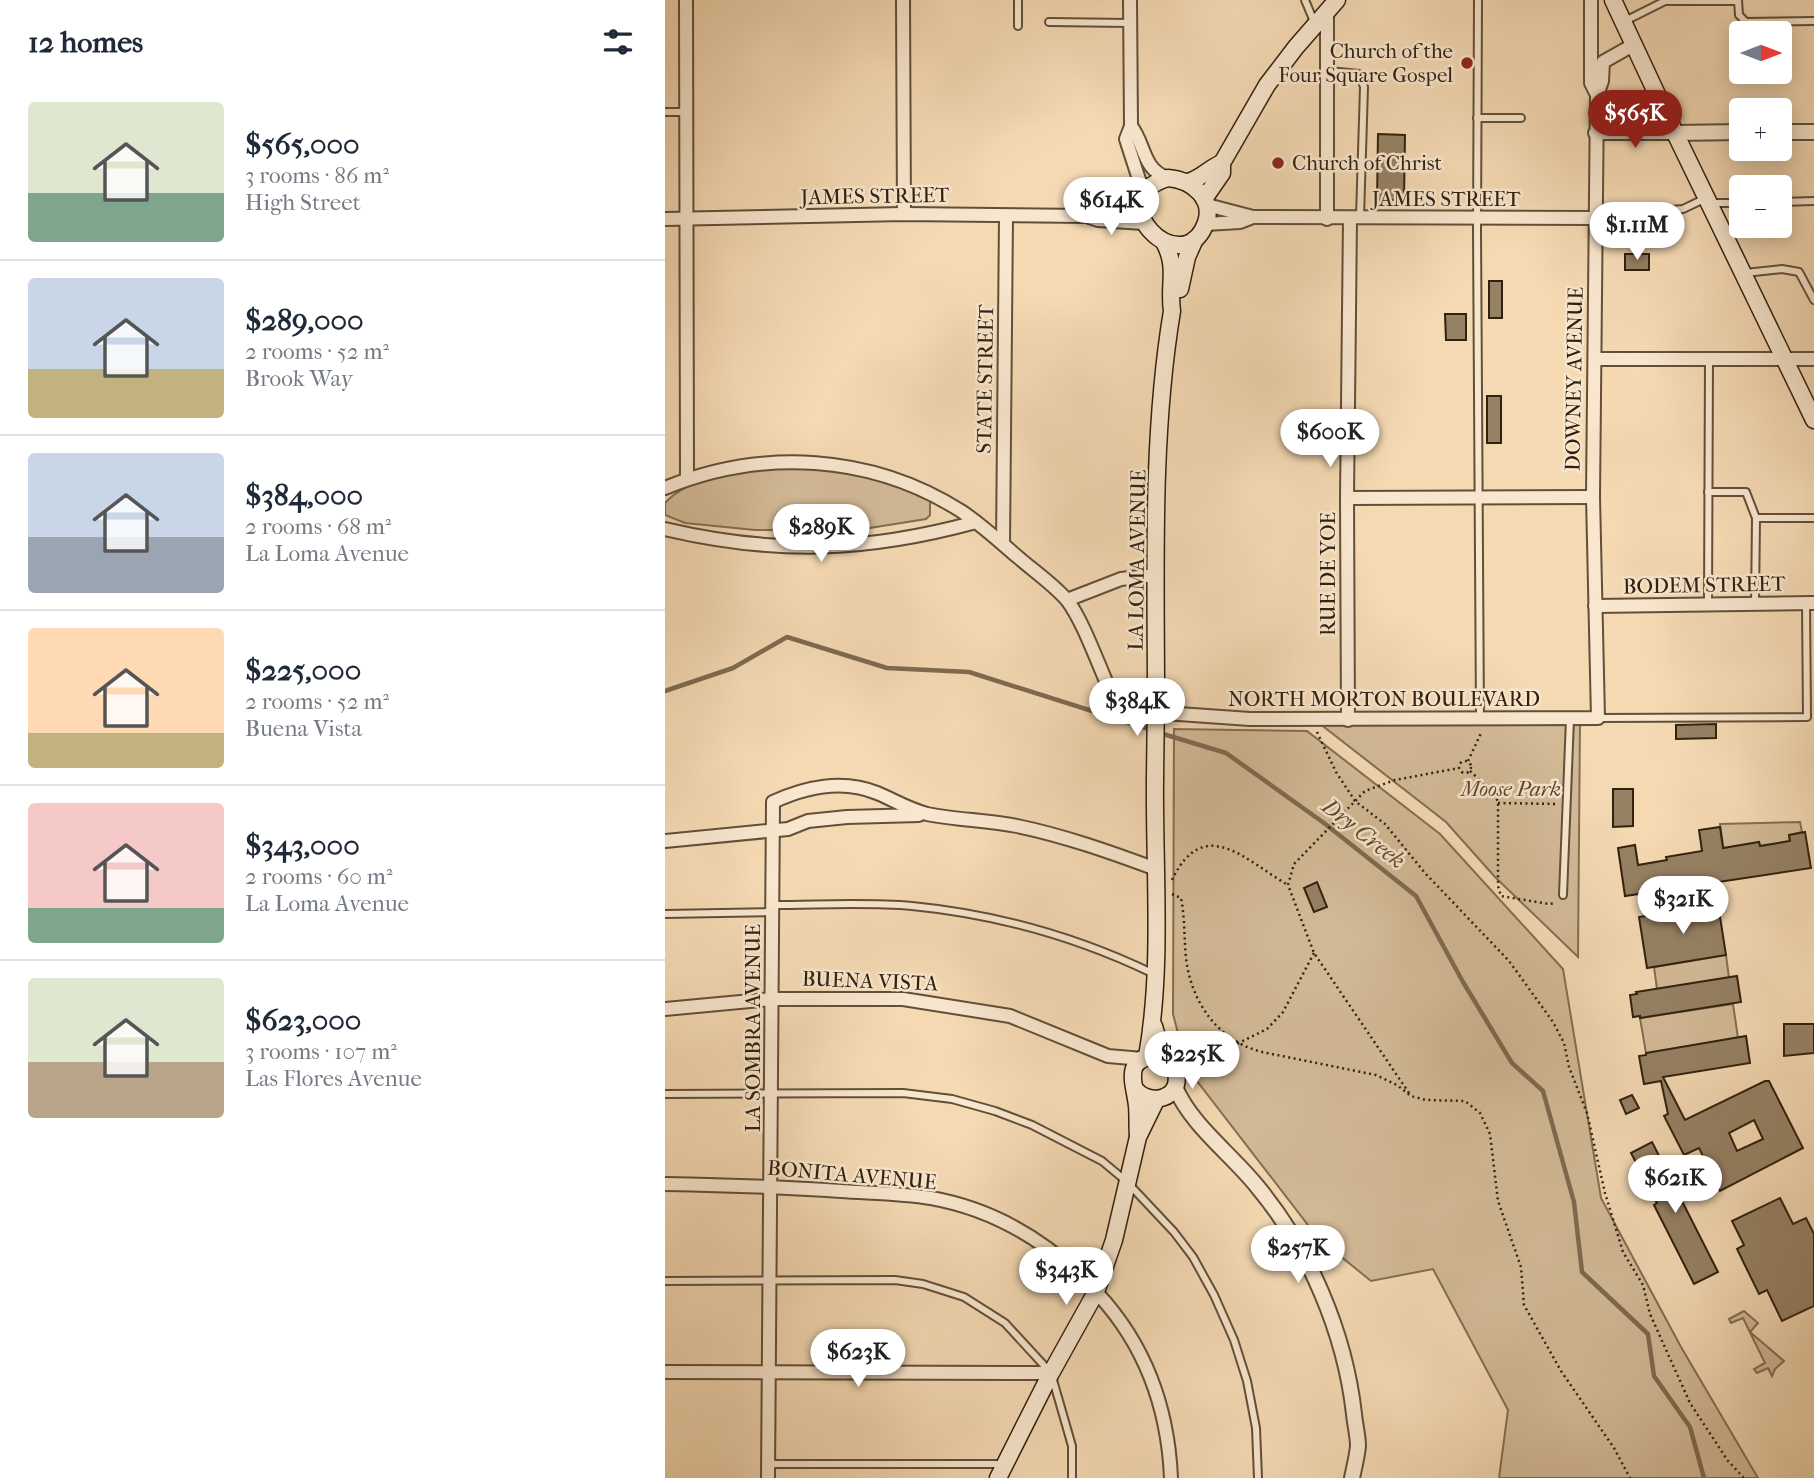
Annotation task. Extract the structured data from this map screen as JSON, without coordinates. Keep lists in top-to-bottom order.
{
  "streets": {
    "main road": ["LA LOMA AVENUE"],
    "street": [
      "JAMES STREET",
      "STATE STREET",
      "DOWNEY AVENUE",
      "RUE DE YOE",
      "BODEM STREET",
      "NORTH MORTON BOULEVARD",
      "BUENA VISTA",
      "LA SOMBRA AVENUE",
      "BONITA AVENUE"
    ]
  },
  "crossings": [
    ["JAMES STREET", "STATE STREET"],
    ["JAMES STREET", "DOWNEY AVENUE"],
    ["JAMES STREET", "LA LOMA AVENUE"],
    ["JAMES STREET", "RUE DE YOE"],
    ["STATE STREET", "NORTH MORTON BOULEVARD"],
    ["DOWNEY AVENUE", "BODEM STREET"],
    ["DOWNEY AVENUE", "NORTH MORTON BOULEVARD"],
    ["LA LOMA AVENUE", "BUENA VISTA"],
    ["RUE DE YOE", "NORTH MORTON BOULEVARD"],
    ["BUENA VISTA", "LA SOMBRA AVENUE"],
    ["LA SOMBRA AVENUE", "BONITA AVENUE"]
  ],
  "water": ["Dry Creek"],
  "parks": ["Moose Park"],
  "places": ["Church of the Four Square Gospel", "Church of Christ"],
  "north": "right",
  "page": {
    "heading": "12 homes",
    "map_buttons": ["+", "−"],
    "list": [
      {
        "name": "$565,000",
        "note": "3 rooms · 86 m² · High Street"
      },
      {
        "name": "$289,000",
        "note": "2 rooms · 52 m² · Brook Way"
      },
      {
        "name": "$384,000",
        "note": "2 rooms · 68 m² · La Loma Avenue"
      },
      {
        "name": "$225,000",
        "note": "2 rooms · 52 m² · Buena Vista"
      },
      {
        "name": "$343,000",
        "note": "2 rooms · 60 m² · La Loma Avenue"
      },
      {
        "name": "$623,000",
        "note": "3 rooms · 107 m² · Las Flores Avenue"
      }
    ],
    "price": [
      "$565K",
      "$614K",
      "$1.11M",
      "$600K",
      "$289K",
      "$384K",
      "$321K",
      "$225K",
      "$621K",
      "$257K",
      "$343K",
      "$623K"
    ]
  }
}
